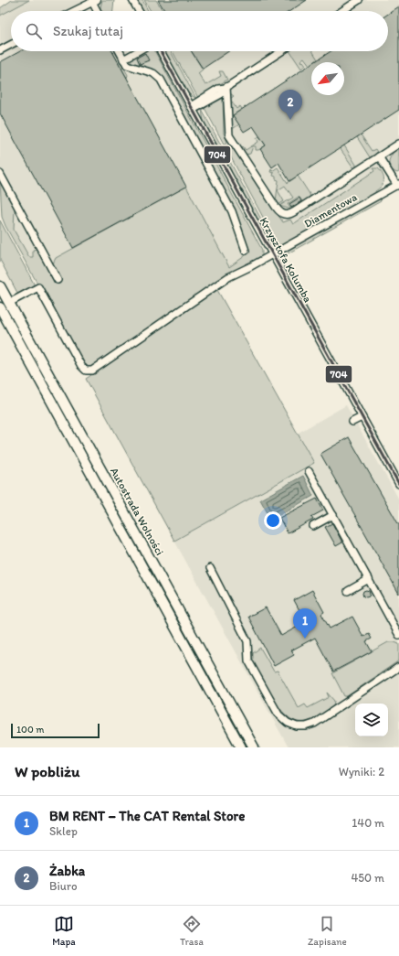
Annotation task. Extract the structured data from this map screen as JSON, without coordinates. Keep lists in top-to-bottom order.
{
  "streets": {
    "highway": ["Autostrada Wolności"],
    "street": ["Diamentowa", "Krzysztofa Kolumba"]
  },
  "crossings": [
    ["Diamentowa", "Krzysztofa Kolumba"],
    ["Diamentowa", "Autostrada Wolności"]
  ],
  "lines": ["transit line 704"],
  "scale_bar": "100 m",
  "north": "bottom left",
  "page": {
    "search": "Szukaj tutaj",
    "pins": ["2", "1"],
    "scale": "100 m",
    "heading": ["W pobliżu", "Wyniki: 2"],
    "list": [
      {
        "mark": "1",
        "name": "BM RENT – The CAT Rental Store",
        "note": "Sklep",
        "value": "140 m"
      },
      {
        "mark": "2",
        "name": "Żabka",
        "note": "Biuro",
        "value": "450 m"
      }
    ],
    "nav": ["Mapa", "Trasa", "Zapisane"]
  }
}
